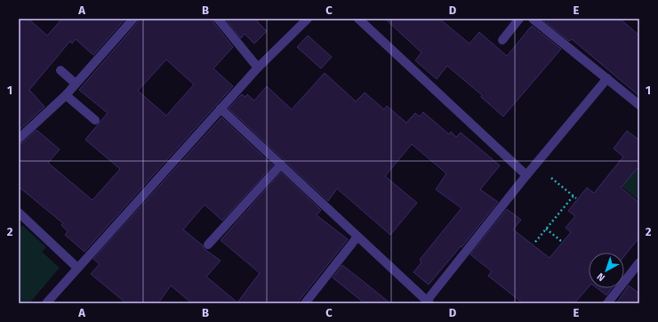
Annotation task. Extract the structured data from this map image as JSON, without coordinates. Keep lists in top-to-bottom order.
{
  "north": "bottom left",
  "grid": {
    "columns": [
      "A",
      "B",
      "C",
      "D",
      "E"
    ],
    "rows": ["1", "2"]
  }
}
